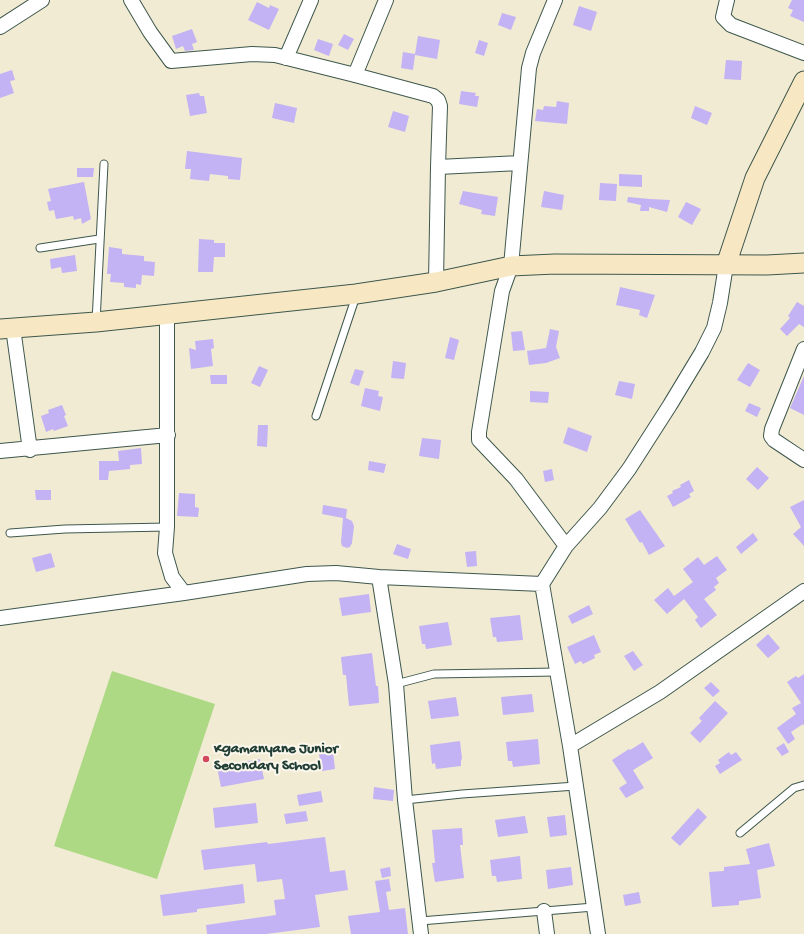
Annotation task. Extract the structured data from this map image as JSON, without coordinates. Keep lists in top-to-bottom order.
{
  "places": ["Kgamanyane Junior Secondary School"]
}
